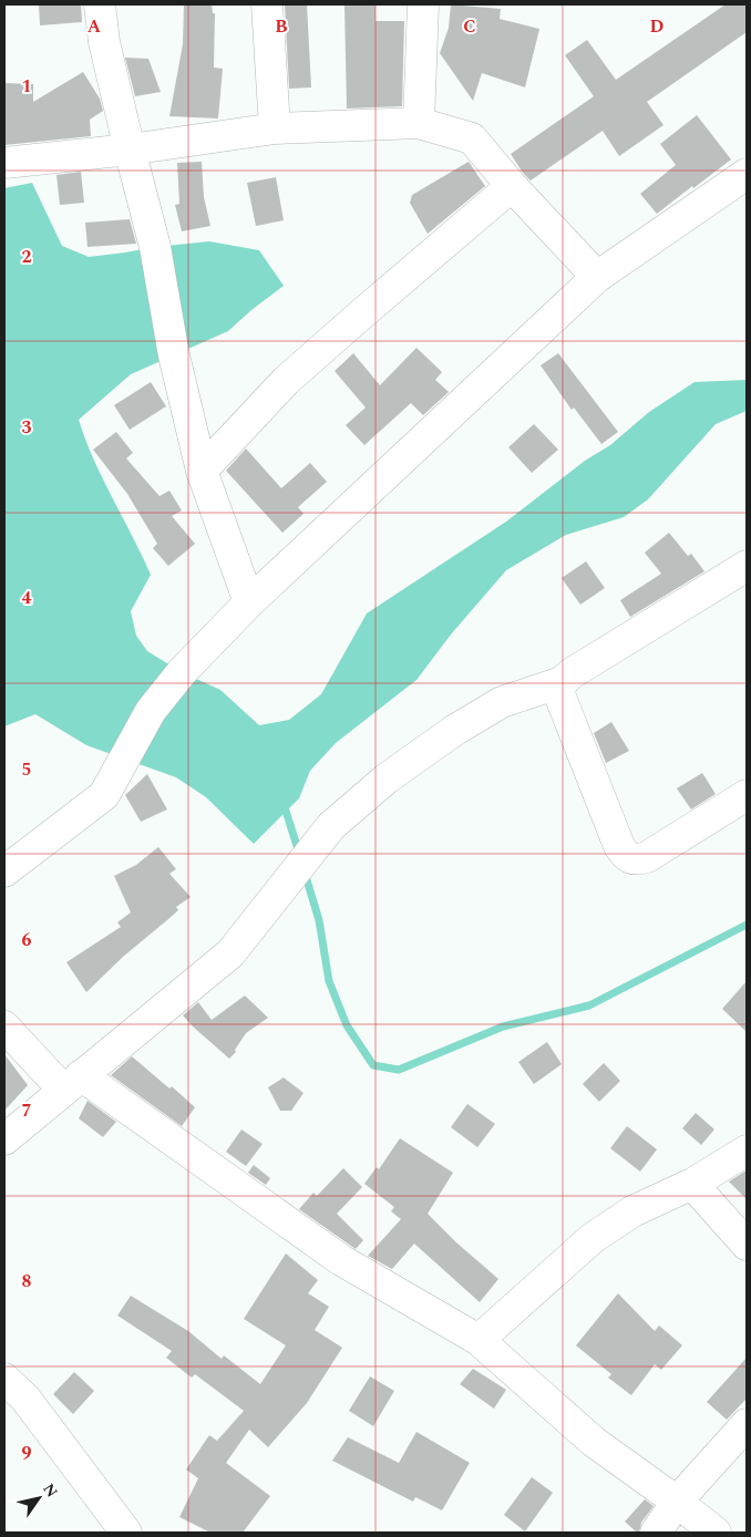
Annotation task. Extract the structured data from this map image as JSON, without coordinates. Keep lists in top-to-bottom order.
{
  "north": "top right",
  "grid": {
    "columns": [
      "A",
      "B",
      "C",
      "D"
    ],
    "rows": [
      "1",
      "2",
      "3",
      "4",
      "5",
      "6",
      "7",
      "8",
      "9"
    ]
  }
}
